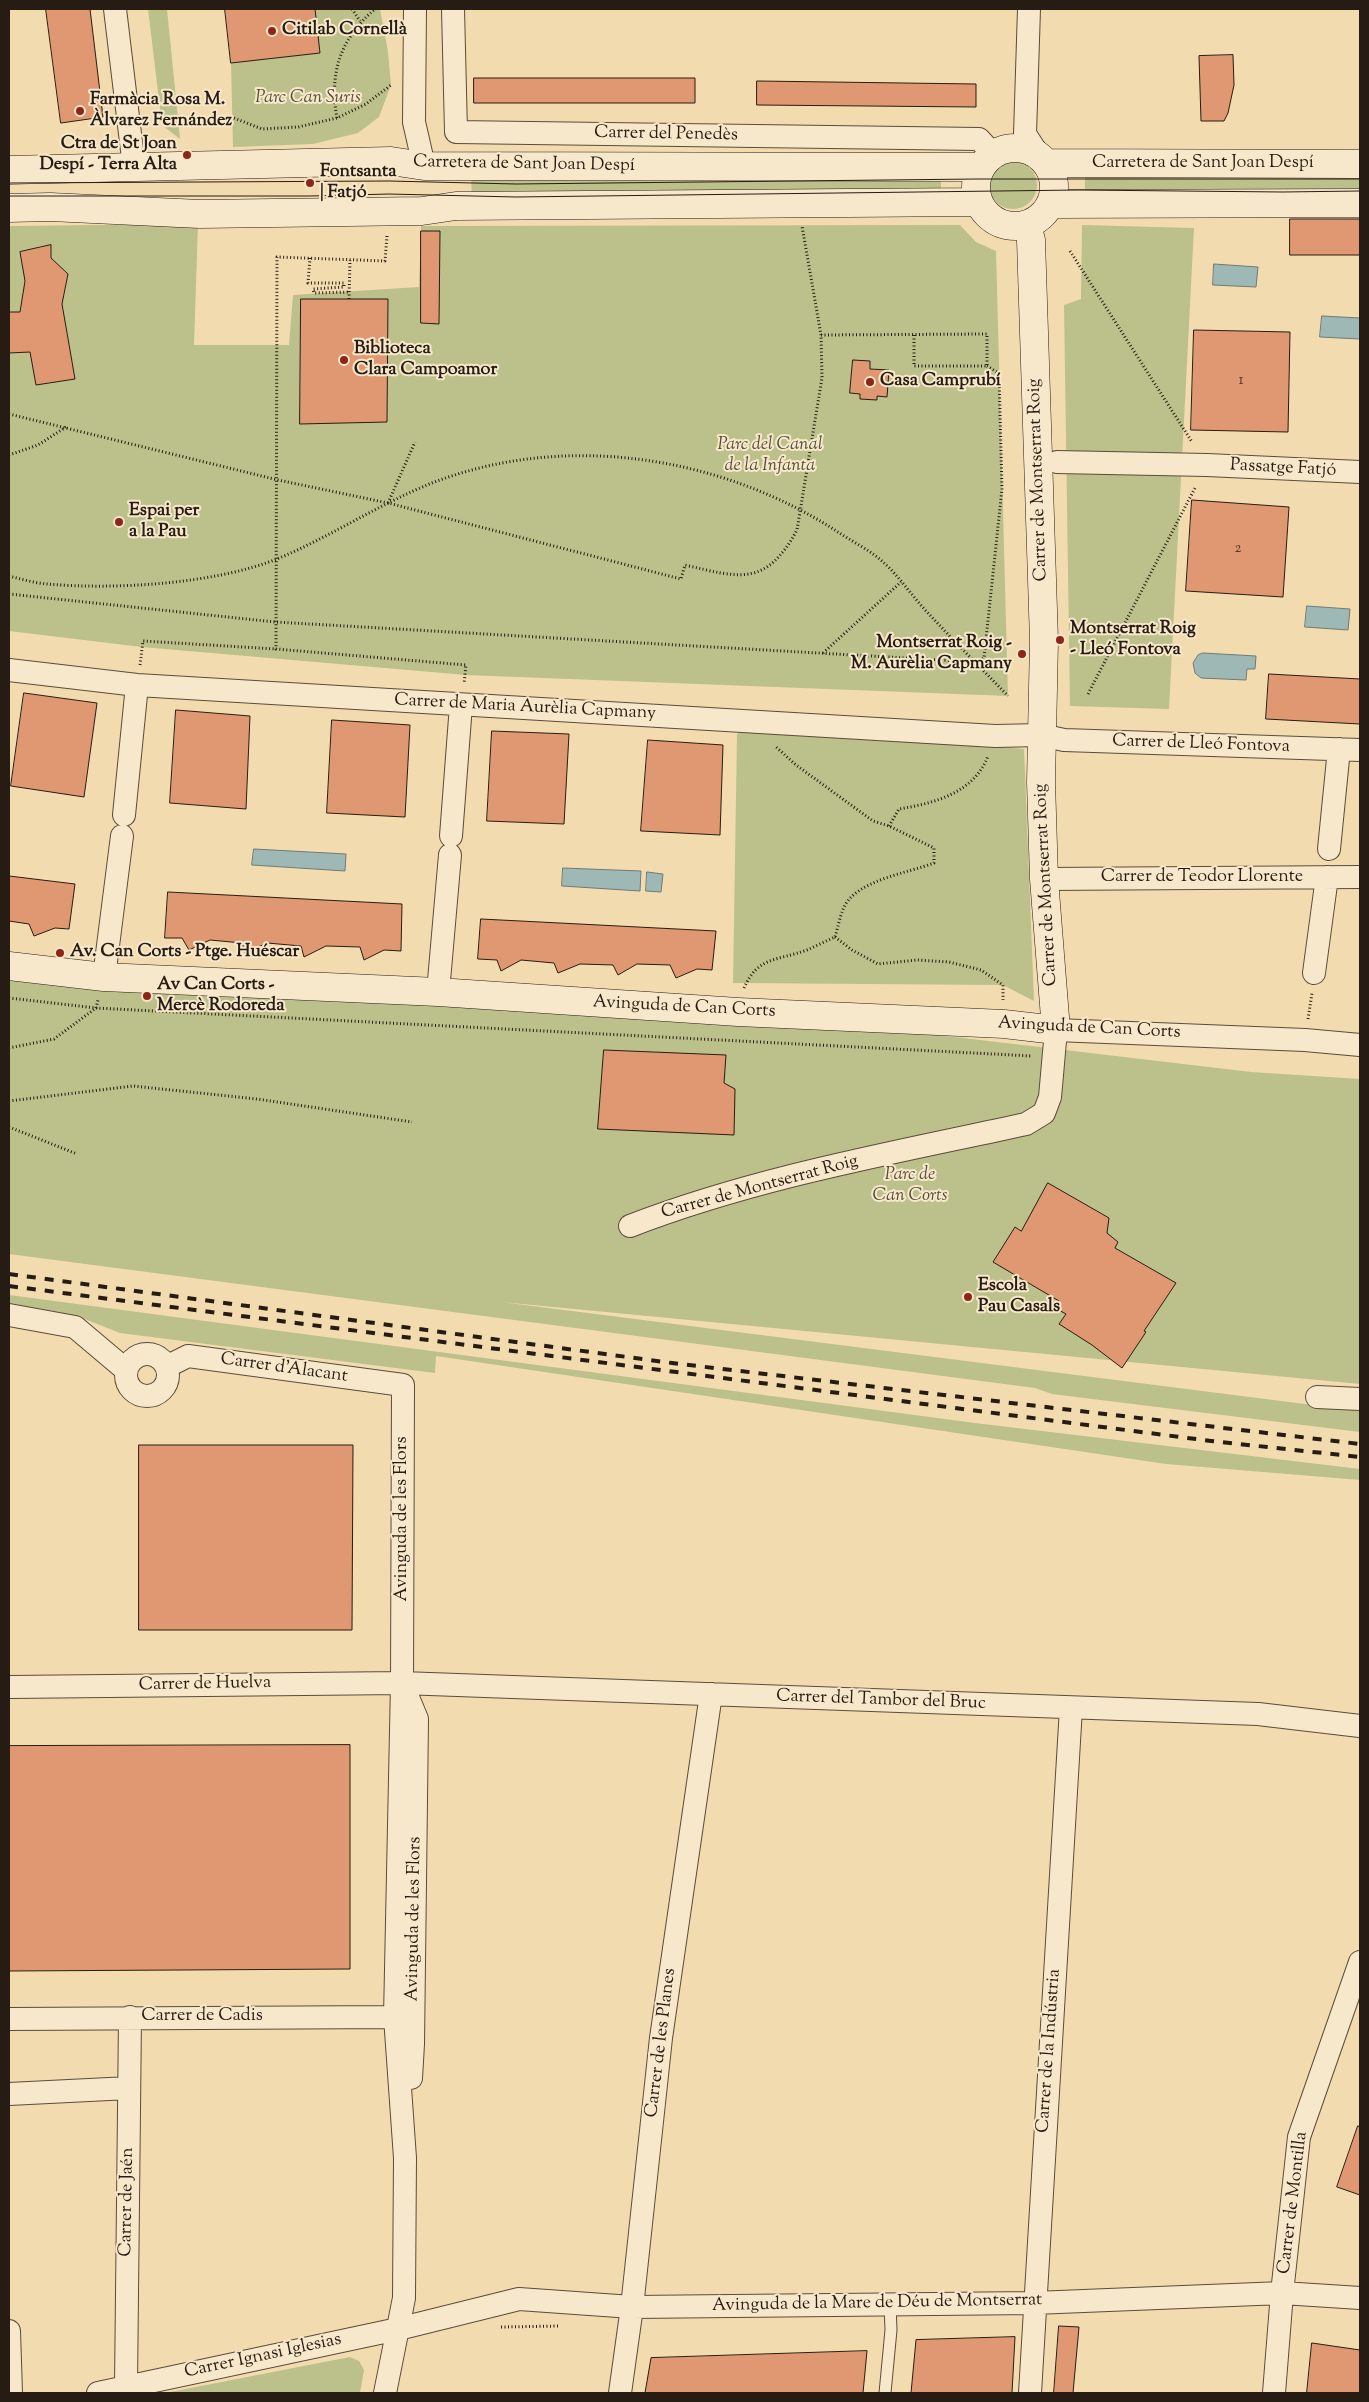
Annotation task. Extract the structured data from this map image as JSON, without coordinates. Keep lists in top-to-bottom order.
{
  "streets": {
    "street": [
      "Carrer del Penedès",
      "Carretera de Sant Joan Despí",
      "Passatge Fatjó",
      "Carrer de Montserrat Roig",
      "Carrer de Maria Aurèlia Capmany",
      "Carrer de Lleó Fontova",
      "Carrer de Teodor Llorente",
      "Avinguda de Can Corts",
      "Carrer d'Alacant",
      "Avinguda de les Flors",
      "Carrer de Huelva",
      "Carrer del Tambor del Bruc",
      "Carrer de Cadis",
      "Carrer de les Planes",
      "Carrer de la Indústria",
      "Carrer de Jaén",
      "Carrer de Montilla",
      "Avinguda de la Mare de Déu de Montserrat",
      "Carrer Ignasi Iglesias"
    ]
  },
  "crossings": [
    ["Carrer del Penedès", "Carretera de Sant Joan Despí"],
    ["Carrer del Penedès", "Carrer de Montserrat Roig"],
    ["Carretera de Sant Joan Despí", "Carrer de Montserrat Roig"],
    ["Carrer de Montserrat Roig", "Carrer de Maria Aurèlia Capmany"],
    ["Carrer de Montserrat Roig", "Carrer de Lleó Fontova"],
    ["Carrer de Montserrat Roig", "Carrer de Teodor Llorente"],
    ["Carrer de Montserrat Roig", "Avinguda de Can Corts"],
    ["Carrer de Maria Aurèlia Capmany", "Carrer de Lleó Fontova"],
    ["Carrer d'Alacant", "Avinguda de les Flors"],
    ["Avinguda de les Flors", "Carrer de Huelva"],
    ["Avinguda de les Flors", "Carrer del Tambor del Bruc"],
    ["Avinguda de les Flors", "Carrer de Cadis"],
    ["Avinguda de les Flors", "Avinguda de la Mare de Déu de Montserrat"],
    ["Avinguda de les Flors", "Carrer Ignasi Iglesias"],
    ["Carrer de Huelva", "Carrer del Tambor del Bruc"],
    ["Carrer del Tambor del Bruc", "Carrer de les Planes"],
    ["Carrer del Tambor del Bruc", "Carrer de la Indústria"],
    ["Carrer de Cadis", "Carrer de Jaén"],
    ["Carrer de les Planes", "Avinguda de la Mare de Déu de Montserrat"],
    ["Carrer de la Indústria", "Avinguda de la Mare de Déu de Montserrat"],
    ["Carrer de Jaén", "Carrer Ignasi Iglesias"],
    ["Carrer de Montilla", "Avinguda de la Mare de Déu de Montserrat"],
    ["Avinguda de la Mare de Déu de Montserrat", "Carrer Ignasi Iglesias"]
  ],
  "parks": ["Parc Can Suris", "Parc del Canal de la Infanta", "Parc de Can Corts"],
  "places": [
    "Citilab Cornellà",
    "Farmàcia Rosa M. Àlvarez Fernández",
    "Ctra de St Joan Despí - Terra Alta",
    "Fontsanta | Fatjó",
    "Biblioteca Clara Campoamor",
    "Casa Camprubí",
    "Espai per a la Pau",
    "Montserrat Roig - Lleó Fontova",
    "Montserrat Roig - M. Aurèlia Capmany",
    "Av. Can Corts - Ptge. Huéscar",
    "Av Can Corts - Mercè Rodoreda",
    "Escola Pau Casals"
  ],
  "house_numbers": ["1", "2"]
}
